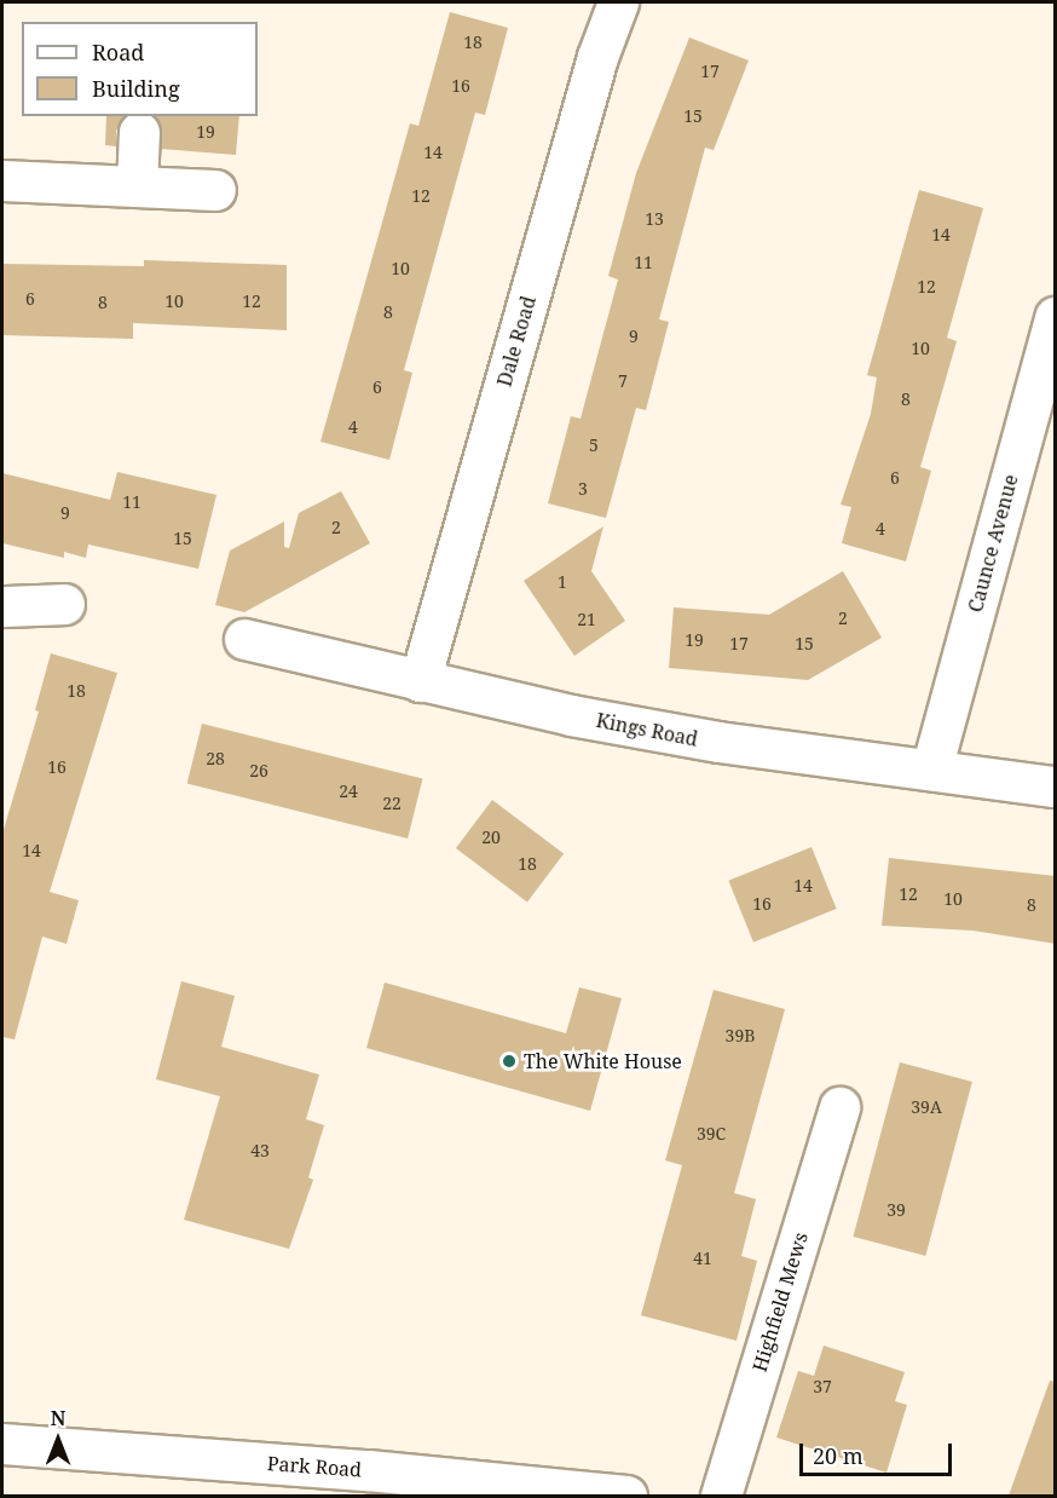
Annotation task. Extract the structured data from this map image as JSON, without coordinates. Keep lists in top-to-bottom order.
{
  "streets": {
    "street": [
      "Dale Road",
      "Caunce Avenue",
      "Kings Road",
      "Highfield Mews",
      "Park Road"
    ]
  },
  "crossings": [
    ["Dale Road", "Kings Road"],
    ["Caunce Avenue", "Kings Road"]
  ],
  "places": ["The White House"],
  "house_numbers": [
    "18",
    "17",
    "16",
    "15",
    "19",
    "14",
    "12",
    "13",
    "14",
    "11",
    "10",
    "12",
    "6",
    "10",
    "12",
    "8",
    "8",
    "9",
    "10",
    "7",
    "6",
    "8",
    "4",
    "5",
    "6",
    "3",
    "11",
    "9",
    "2",
    "4",
    "15",
    "1",
    "2",
    "21",
    "19",
    "17",
    "15",
    "18",
    "28",
    "16",
    "26",
    "24",
    "22",
    "20",
    "14",
    "18",
    "14",
    "12",
    "10",
    "16",
    "8",
    "39B",
    "39A",
    "39C",
    "43",
    "39",
    "41",
    "37"
  ],
  "legend": ["Road", "Building"],
  "scale_bar": "20 m",
  "north": "top"
}
